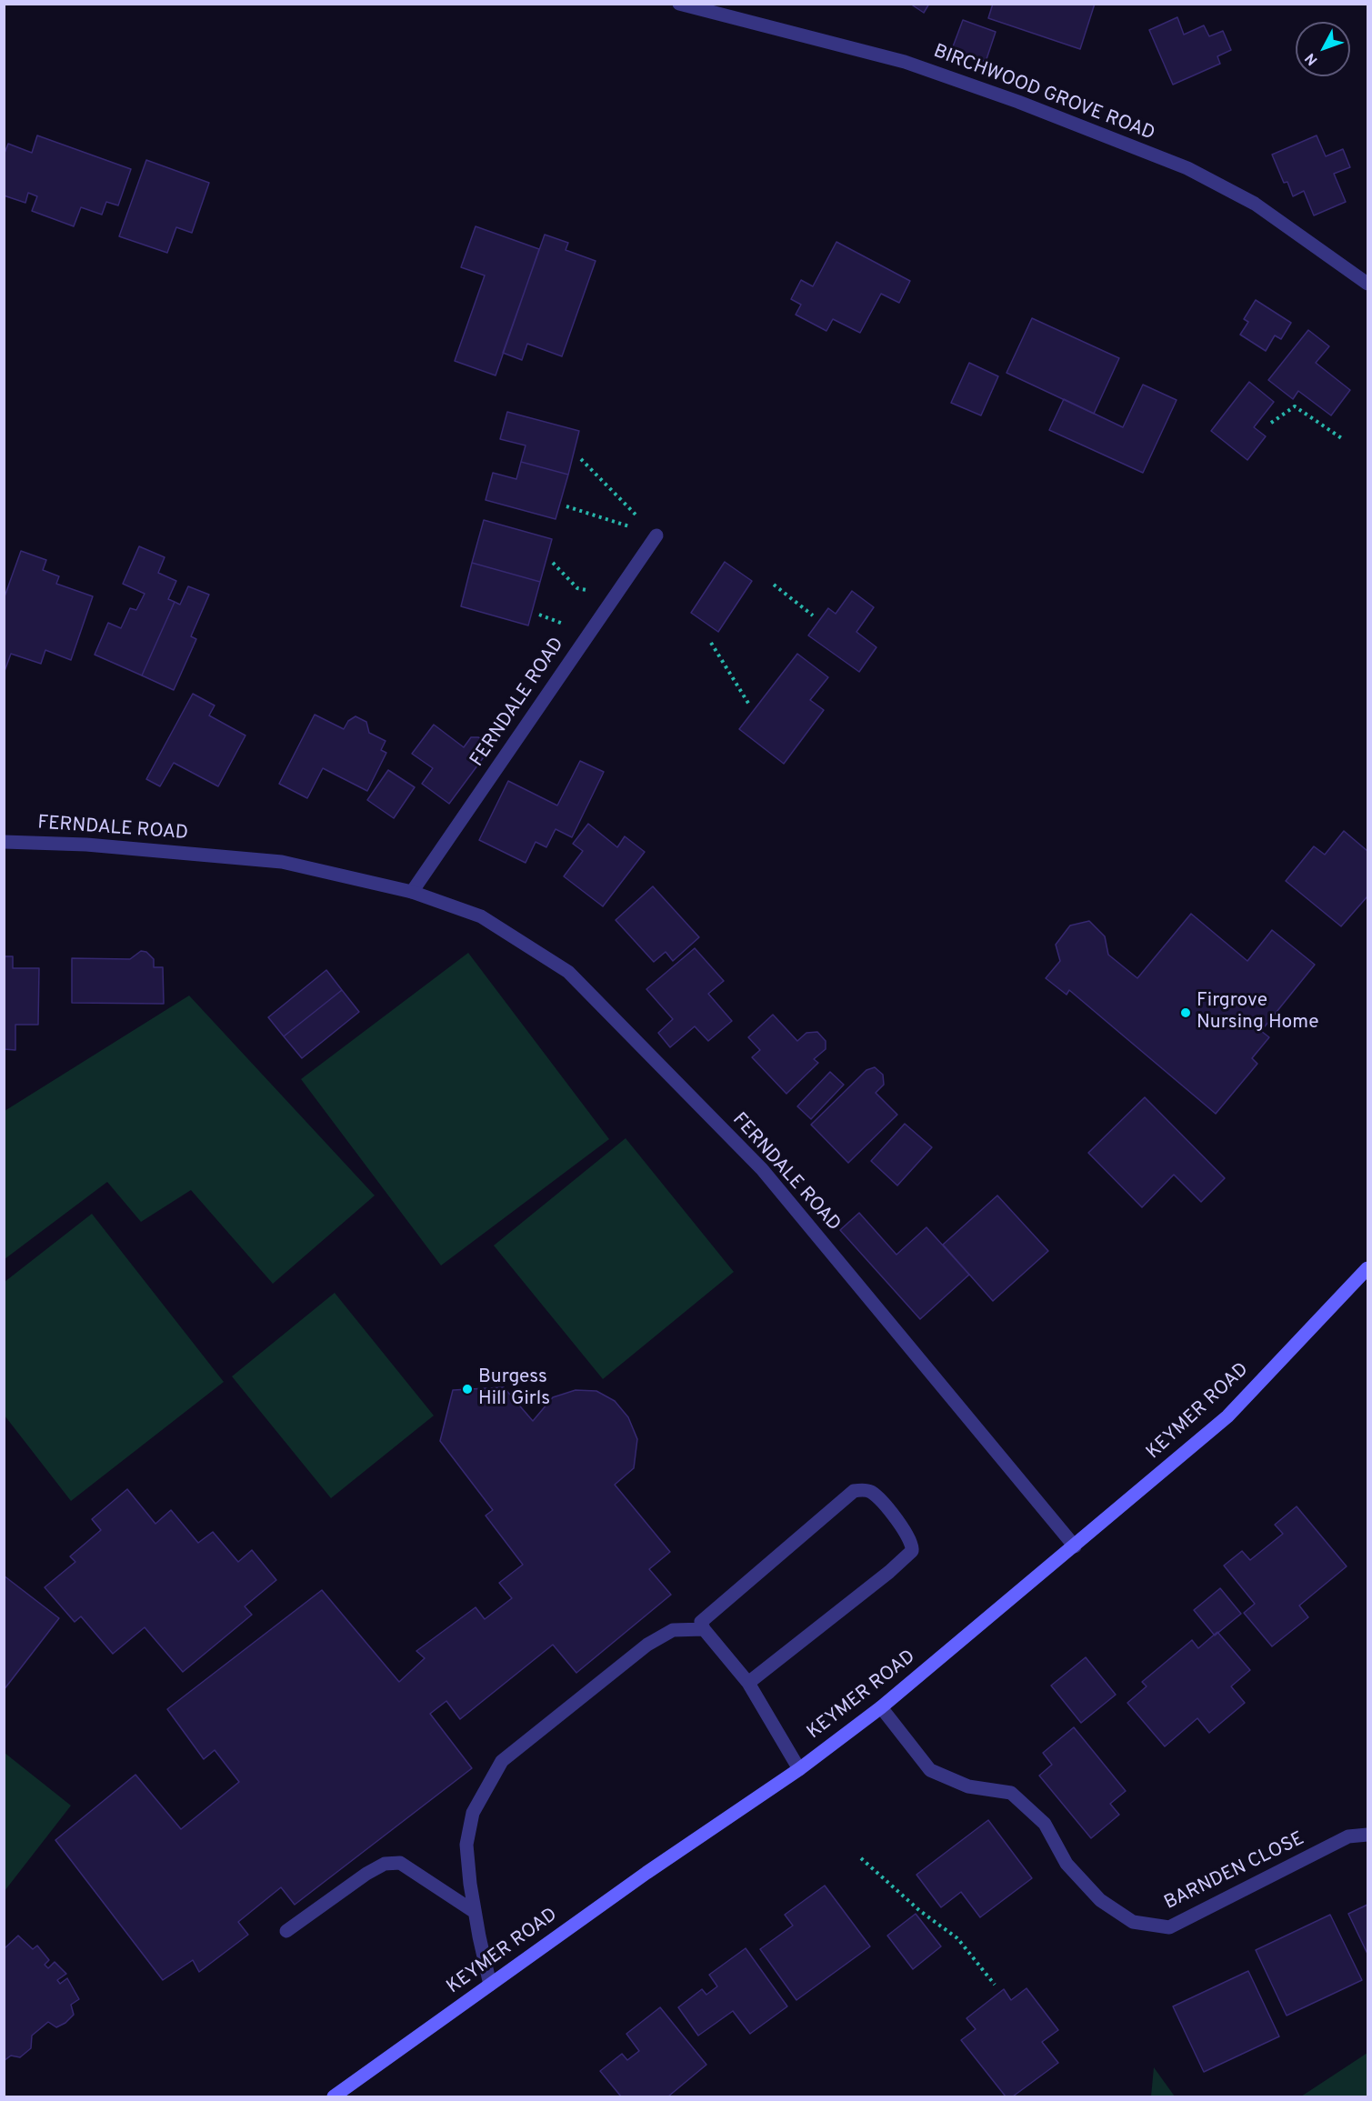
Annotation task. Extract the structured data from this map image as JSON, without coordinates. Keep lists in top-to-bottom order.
{
  "streets": {
    "main road": ["KEYMER ROAD"],
    "street": ["BIRCHWOOD GROVE ROAD", "FERNDALE ROAD", "BARNDEN CLOSE"]
  },
  "crossings": [
    ["FERNDALE ROAD", "KEYMER ROAD"],
    ["KEYMER ROAD", "BARNDEN CLOSE"]
  ],
  "places": ["Firgrove Nursing Home", "Burgess Hill Girls"],
  "north": "bottom left"
}
